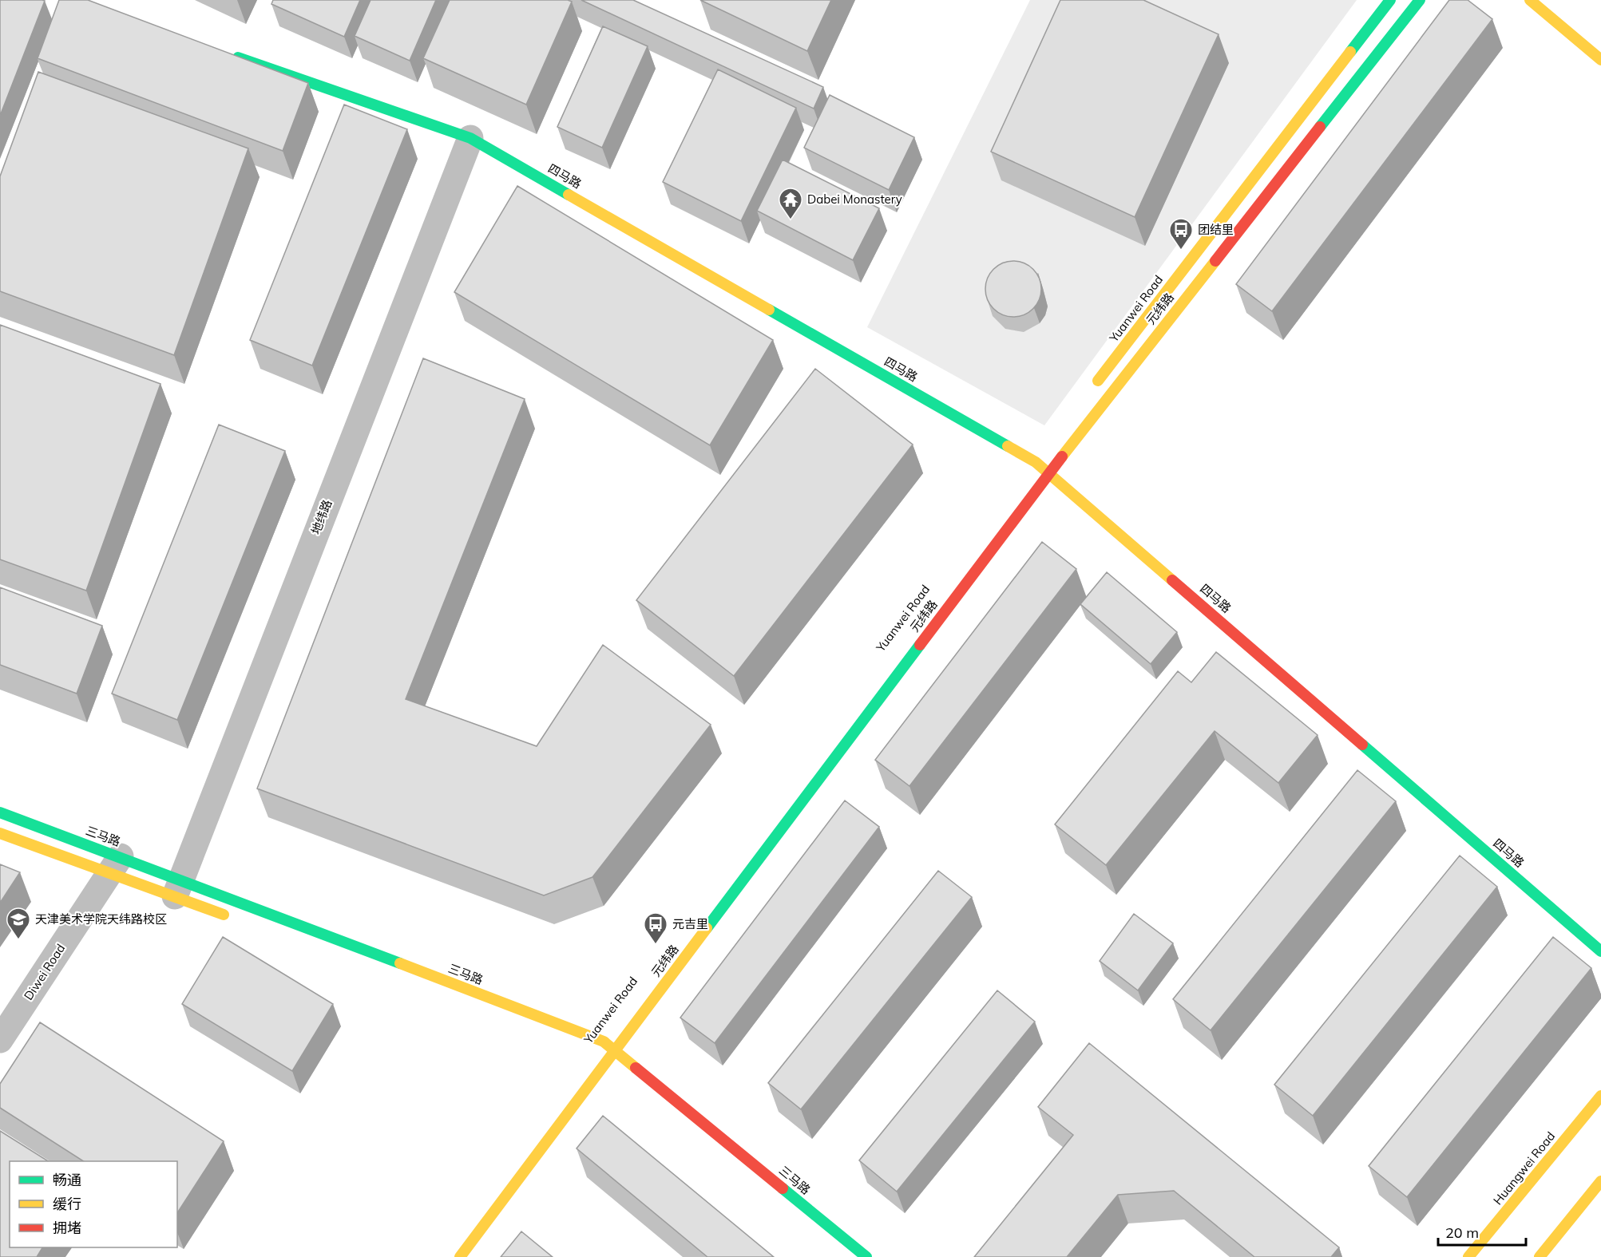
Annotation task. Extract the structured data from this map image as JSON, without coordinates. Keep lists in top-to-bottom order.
{
  "streets": {
    "street": [
      "四马路",
      "Yuanwei Road",
      "元纬路",
      "地纬路",
      "三马路",
      "Diwei Road",
      "Huangwei Road"
    ]
  },
  "crossings": [
    ["四马路", "元纬路"],
    ["四马路", "地纬路"],
    ["Yuanwei Road", "元纬路"],
    ["Yuanwei Road", "三马路"],
    ["元纬路", "三马路"],
    ["地纬路", "三马路"],
    ["三马路", "Diwei Road"]
  ],
  "places": {
    "temple": ["Dabei Monastery"],
    "bus stop": ["团结里", "元吉里"],
    "school or university": ["天津美术学院天纬路校区"]
  },
  "legend": ["畅通", "缓行", "拥堵"],
  "scale_bar": "20 m"
}
